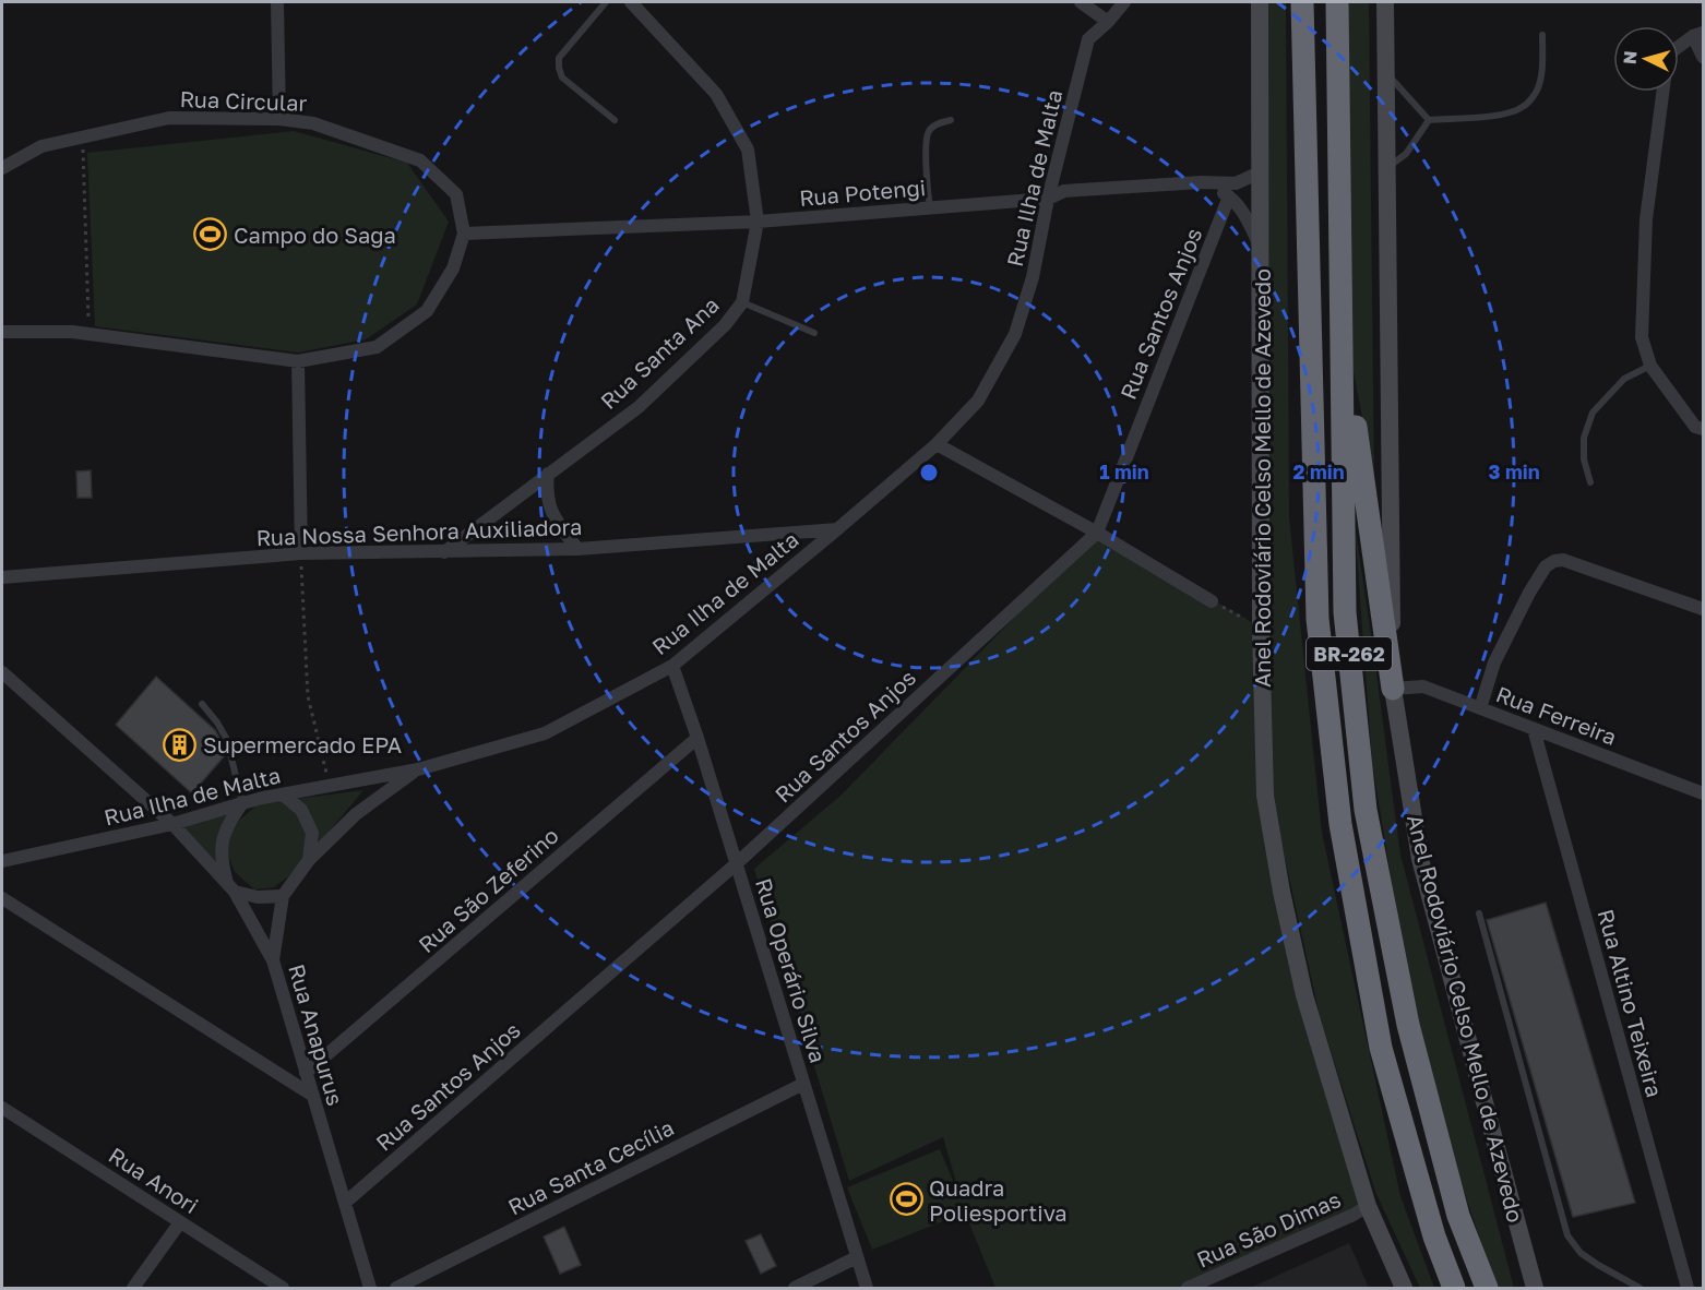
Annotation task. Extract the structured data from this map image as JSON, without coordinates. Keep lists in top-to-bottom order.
{
  "streets": {
    "highway": ["BR-262"],
    "main road": ["Anel Rodoviário Celso Mello de Azevedo"],
    "street": [
      "Rua Circular",
      "Rua Ilha de Malta",
      "Rua Potengi",
      "Rua Santos Anjos",
      "Rua Santa Ana",
      "Rua Nossa Senhora Auxiliadora",
      "Rua Ferreira",
      "Rua São Zeferino",
      "Rua Operário Silva",
      "Rua Altino Teixeira",
      "Rua Anapurus",
      "Rua Santa Cecília",
      "Rua Anori",
      "Rua São Dimas"
    ]
  },
  "crossings": [
    ["Rua Circular", "Rua Potengi"],
    ["Rua Ilha de Malta", "Rua Potengi"],
    ["Rua Ilha de Malta", "Rua Nossa Senhora Auxiliadora"],
    ["Rua Ilha de Malta", "Rua Operário Silva"],
    ["Rua Ilha de Malta", "Rua Anapurus"],
    ["Rua Potengi", "Rua Santa Ana"],
    ["Rua Potengi", "Anel Rodoviário Celso Mello de Azevedo"],
    ["Rua Santos Anjos", "Rua Operário Silva"],
    ["Rua Santos Anjos", "Rua Anapurus"],
    ["Rua Santa Ana", "Rua Nossa Senhora Auxiliadora"],
    ["Anel Rodoviário Celso Mello de Azevedo", "Rua Ferreira"],
    ["Anel Rodoviário Celso Mello de Azevedo", "Rua São Dimas"],
    ["Rua Ferreira", "Rua Altino Teixeira"],
    ["Rua São Zeferino", "Rua Operário Silva"],
    ["Rua São Zeferino", "Rua Anapurus"],
    ["Rua Operário Silva", "Rua Santa Cecília"]
  ],
  "places": {
    "sports": ["Campo do Saga", "Quadra Poliesportiva"],
    "building": ["Supermercado EPA"]
  },
  "north": "left",
  "rings": ["1 min", "2 min", "3 min"]
}
